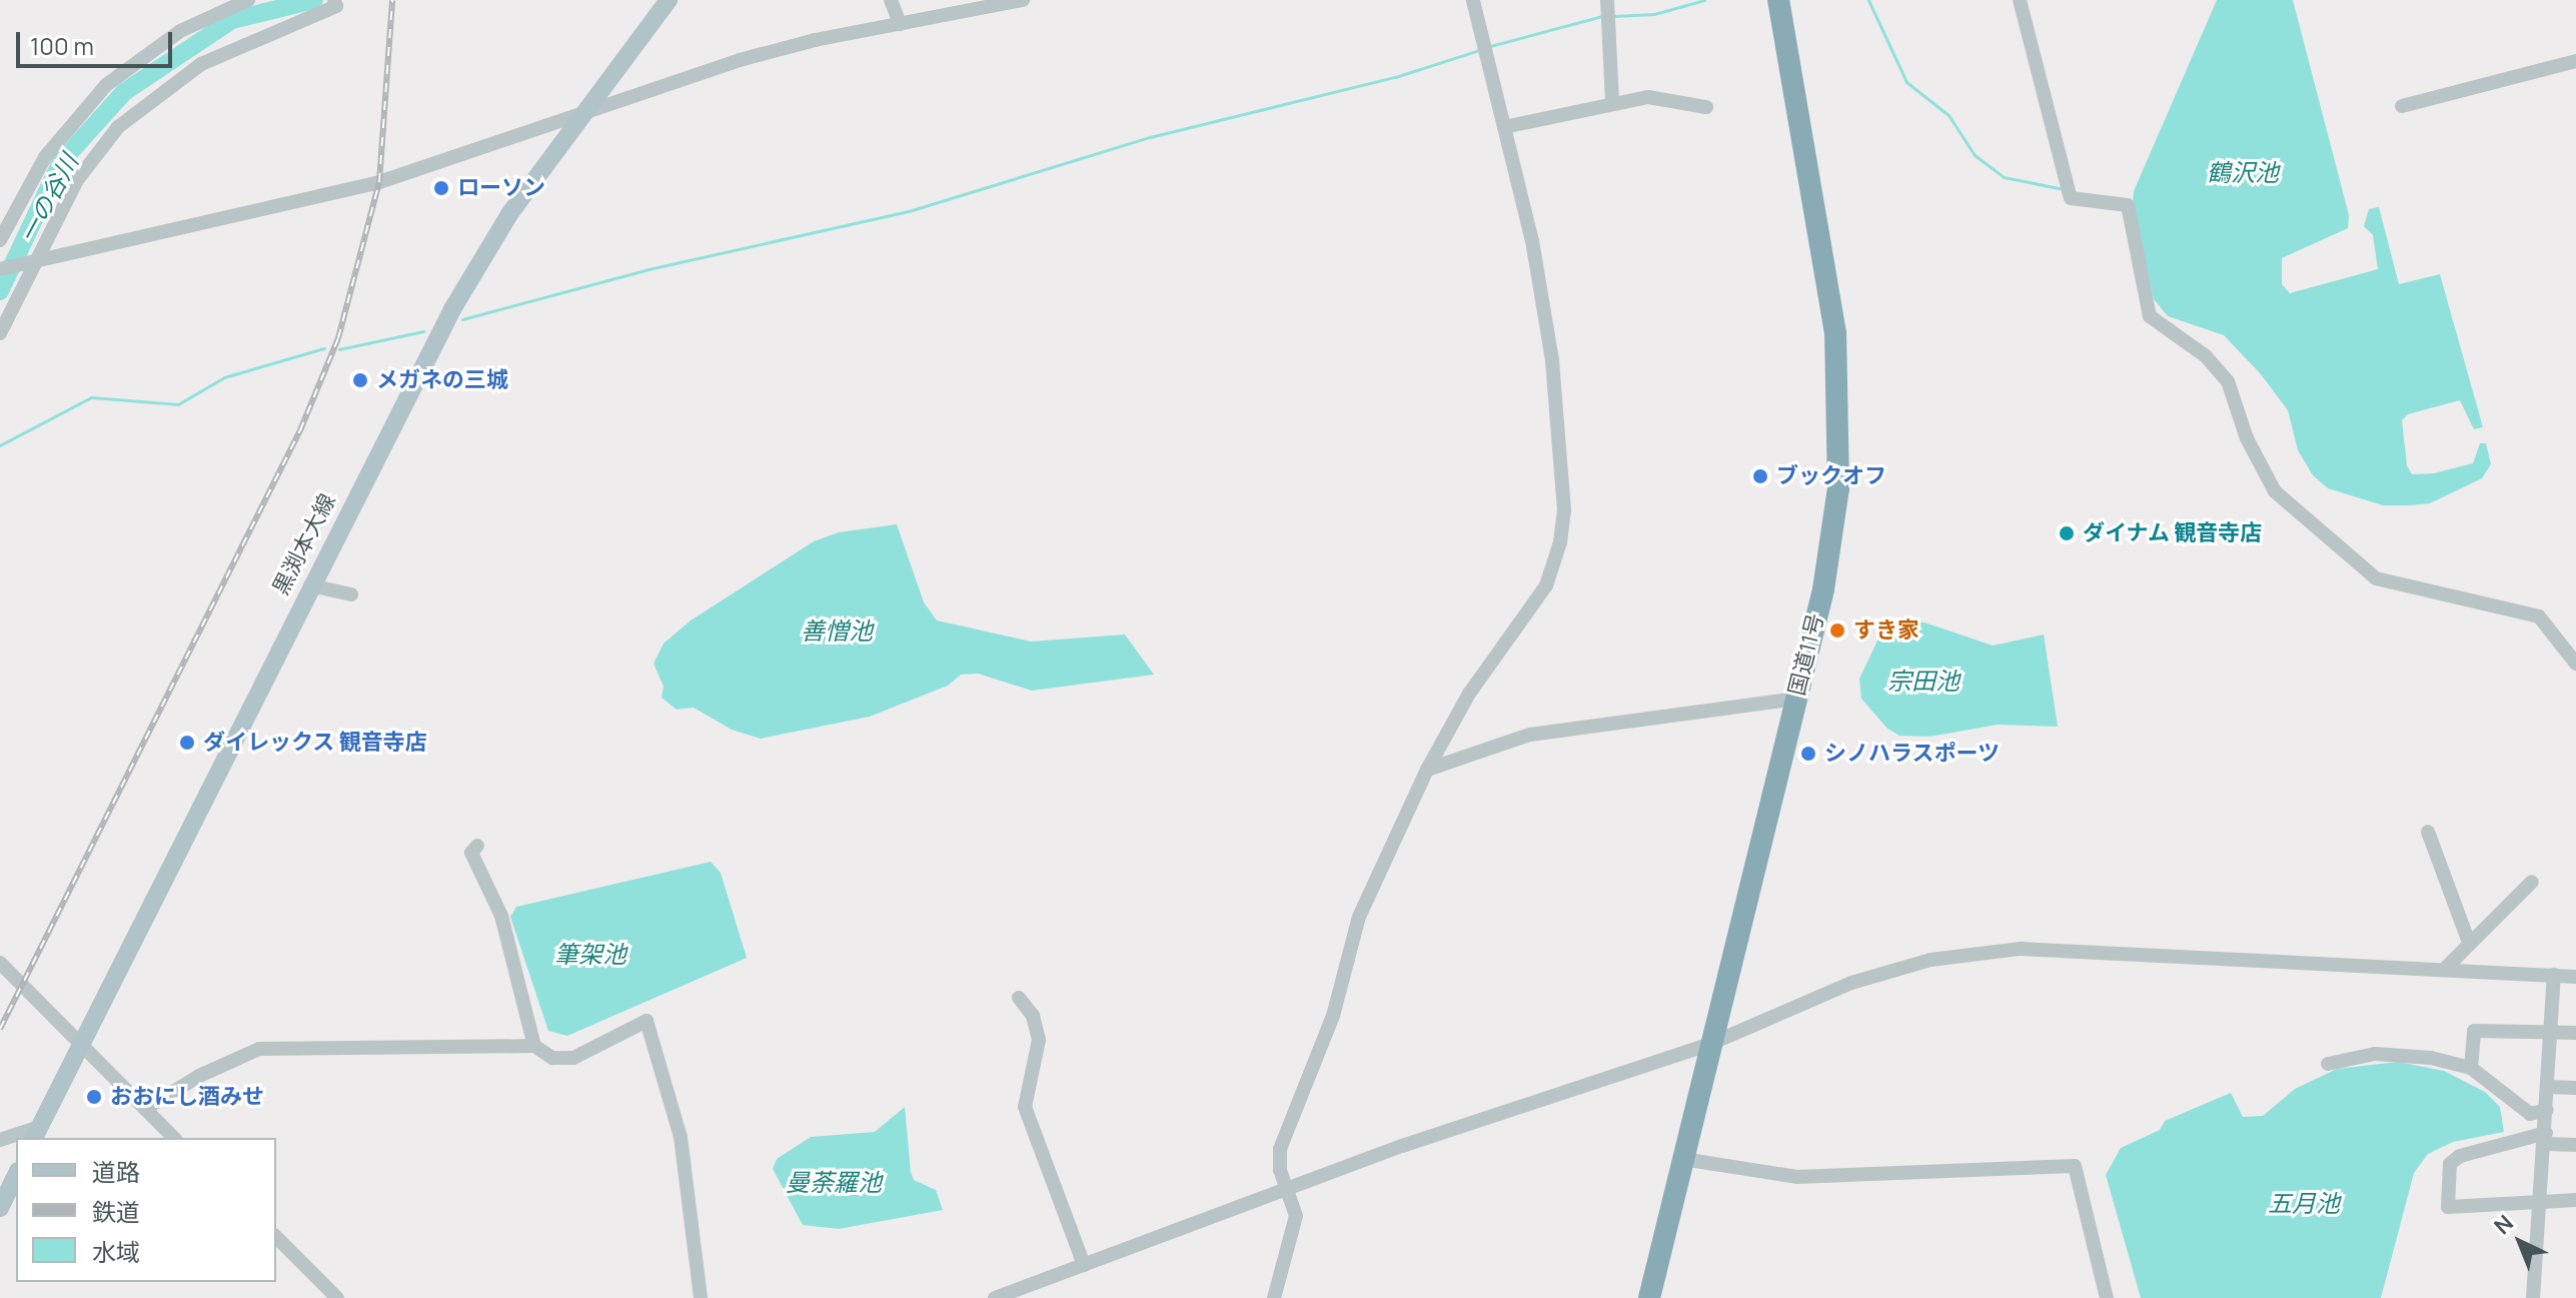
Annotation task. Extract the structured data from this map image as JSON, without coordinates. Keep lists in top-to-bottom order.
{
  "streets": {
    "highway": ["国道11号"],
    "main road": ["黒渕本大線"]
  },
  "water": [
    "鶴沢池",
    "一の谷川",
    "善憎池",
    "宗田池",
    "筆架池",
    "曼荼羅池",
    "五月池"
  ],
  "places": [
    "ローソン",
    "メガネの三城",
    "ブックオフ",
    "ダイナム 観音寺店",
    "すき家",
    "ダイレックス 観音寺店",
    "シノハラスポーツ",
    "おおにし酒みせ"
  ],
  "legend": ["道路", "鉄道", "水域"],
  "scale_bar": "100 m",
  "north": "top left"
}
